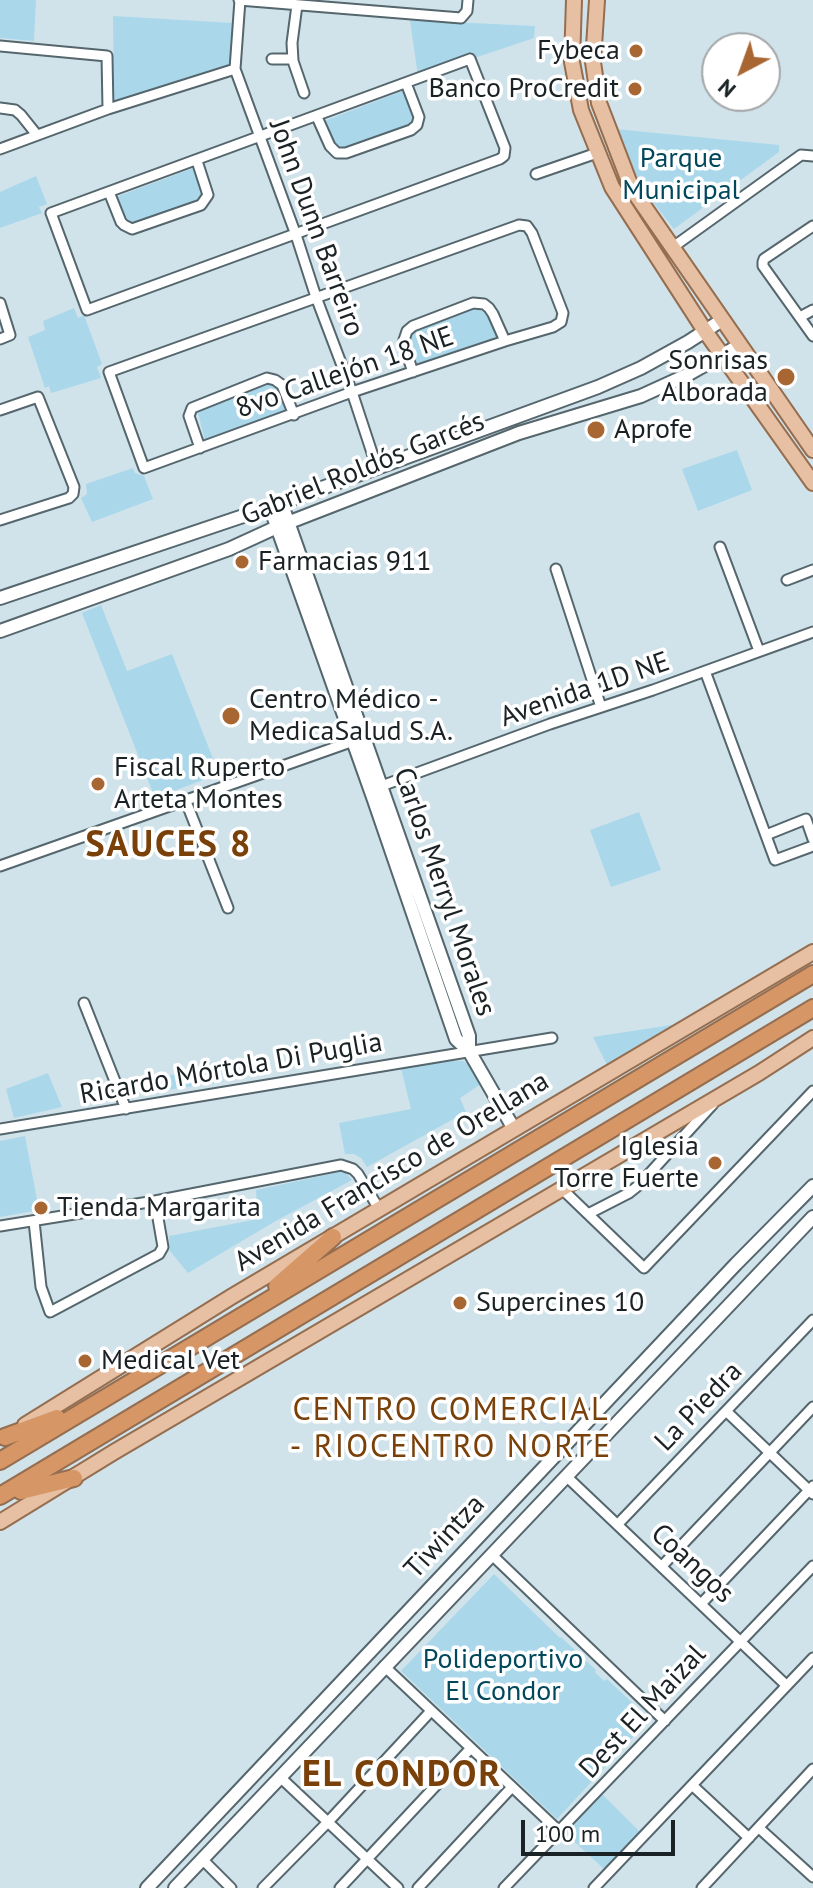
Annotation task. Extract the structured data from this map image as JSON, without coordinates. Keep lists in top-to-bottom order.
{
  "streets": {
    "highway": ["Avenida Francisco de Orellana"],
    "street": [
      "John Dunn Barreiro",
      "8vo Callejón 18 NE",
      "Gabriel Roldós Garcés",
      "Avenida 1D NE",
      "Carlos Merryl Morales",
      "Ricardo Mórtola Di Puglia",
      "La Piedra",
      "Tiwintza",
      "Coangos",
      "Dest El Maizal"
    ]
  },
  "crossings": [
    ["John Dunn Barreiro", "8vo Callejón 18 NE"],
    ["John Dunn Barreiro", "Gabriel Roldós Garcés"],
    ["Gabriel Roldós Garcés", "Carlos Merryl Morales"],
    ["Avenida 1D NE", "Carlos Merryl Morales"],
    ["Carlos Merryl Morales", "Ricardo Mórtola Di Puglia"],
    ["Carlos Merryl Morales", "Avenida Francisco de Orellana"],
    ["La Piedra", "Coangos"],
    ["Tiwintza", "Coangos"],
    ["Coangos", "Dest El Maizal"]
  ],
  "districts": ["SAUCES 8", "CENTRO COMERCIAL - RIOCENTRO NORTE", "EL CONDOR"],
  "parks": ["Parque Municipal", "Polideportivo El Condor"],
  "places": [
    "Fybeca",
    "Banco ProCredit",
    "Sonrisas Alborada",
    "Aprofe",
    "Farmacias 911",
    "Centro Médico - MedicaSalud S.A.",
    "Fiscal Ruperto Arteta Montes",
    "Iglesia Torre Fuerte",
    "Tienda Margarita",
    "Supercines 10",
    "Medical Vet"
  ],
  "scale_bar": "100 m",
  "north": "bottom left"
}
